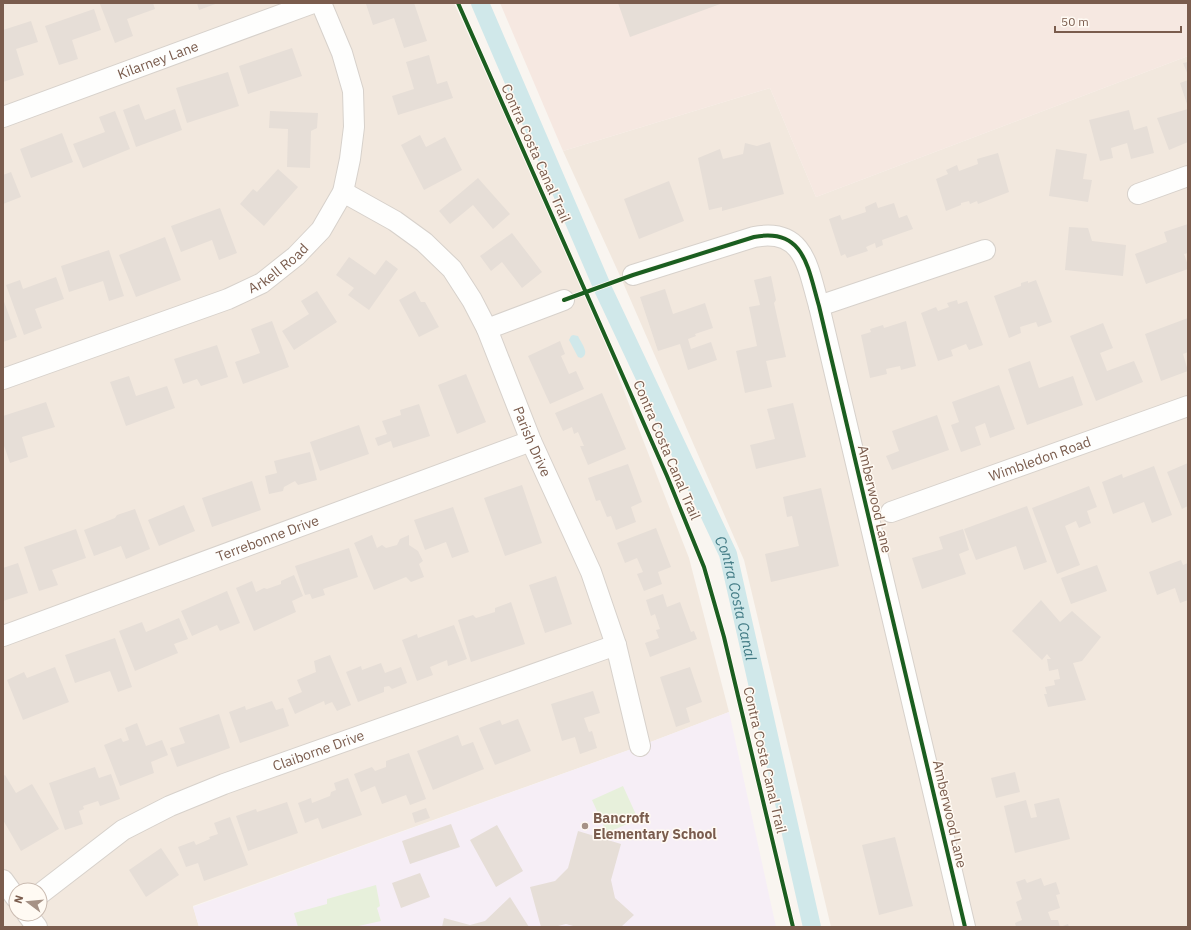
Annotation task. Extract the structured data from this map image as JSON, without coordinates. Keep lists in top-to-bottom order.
{
  "streets": {
    "street": [
      "Kilarney Lane",
      "Arkell Road",
      "Parish Drive",
      "Wimbledon Road",
      "Amberwood Lane",
      "Terrebonne Drive",
      "Claiborne Drive"
    ],
    "cycle path": ["Contra Costa Canal Trail"]
  },
  "crossings": [
    ["Arkell Road", "Parish Drive"],
    ["Parish Drive", "Terrebonne Drive"],
    ["Parish Drive", "Claiborne Drive"]
  ],
  "water": ["Contra Costa Canal"],
  "places": ["Bancroft Elementary School"],
  "scale_bar": "50 m",
  "north": "left"
}
